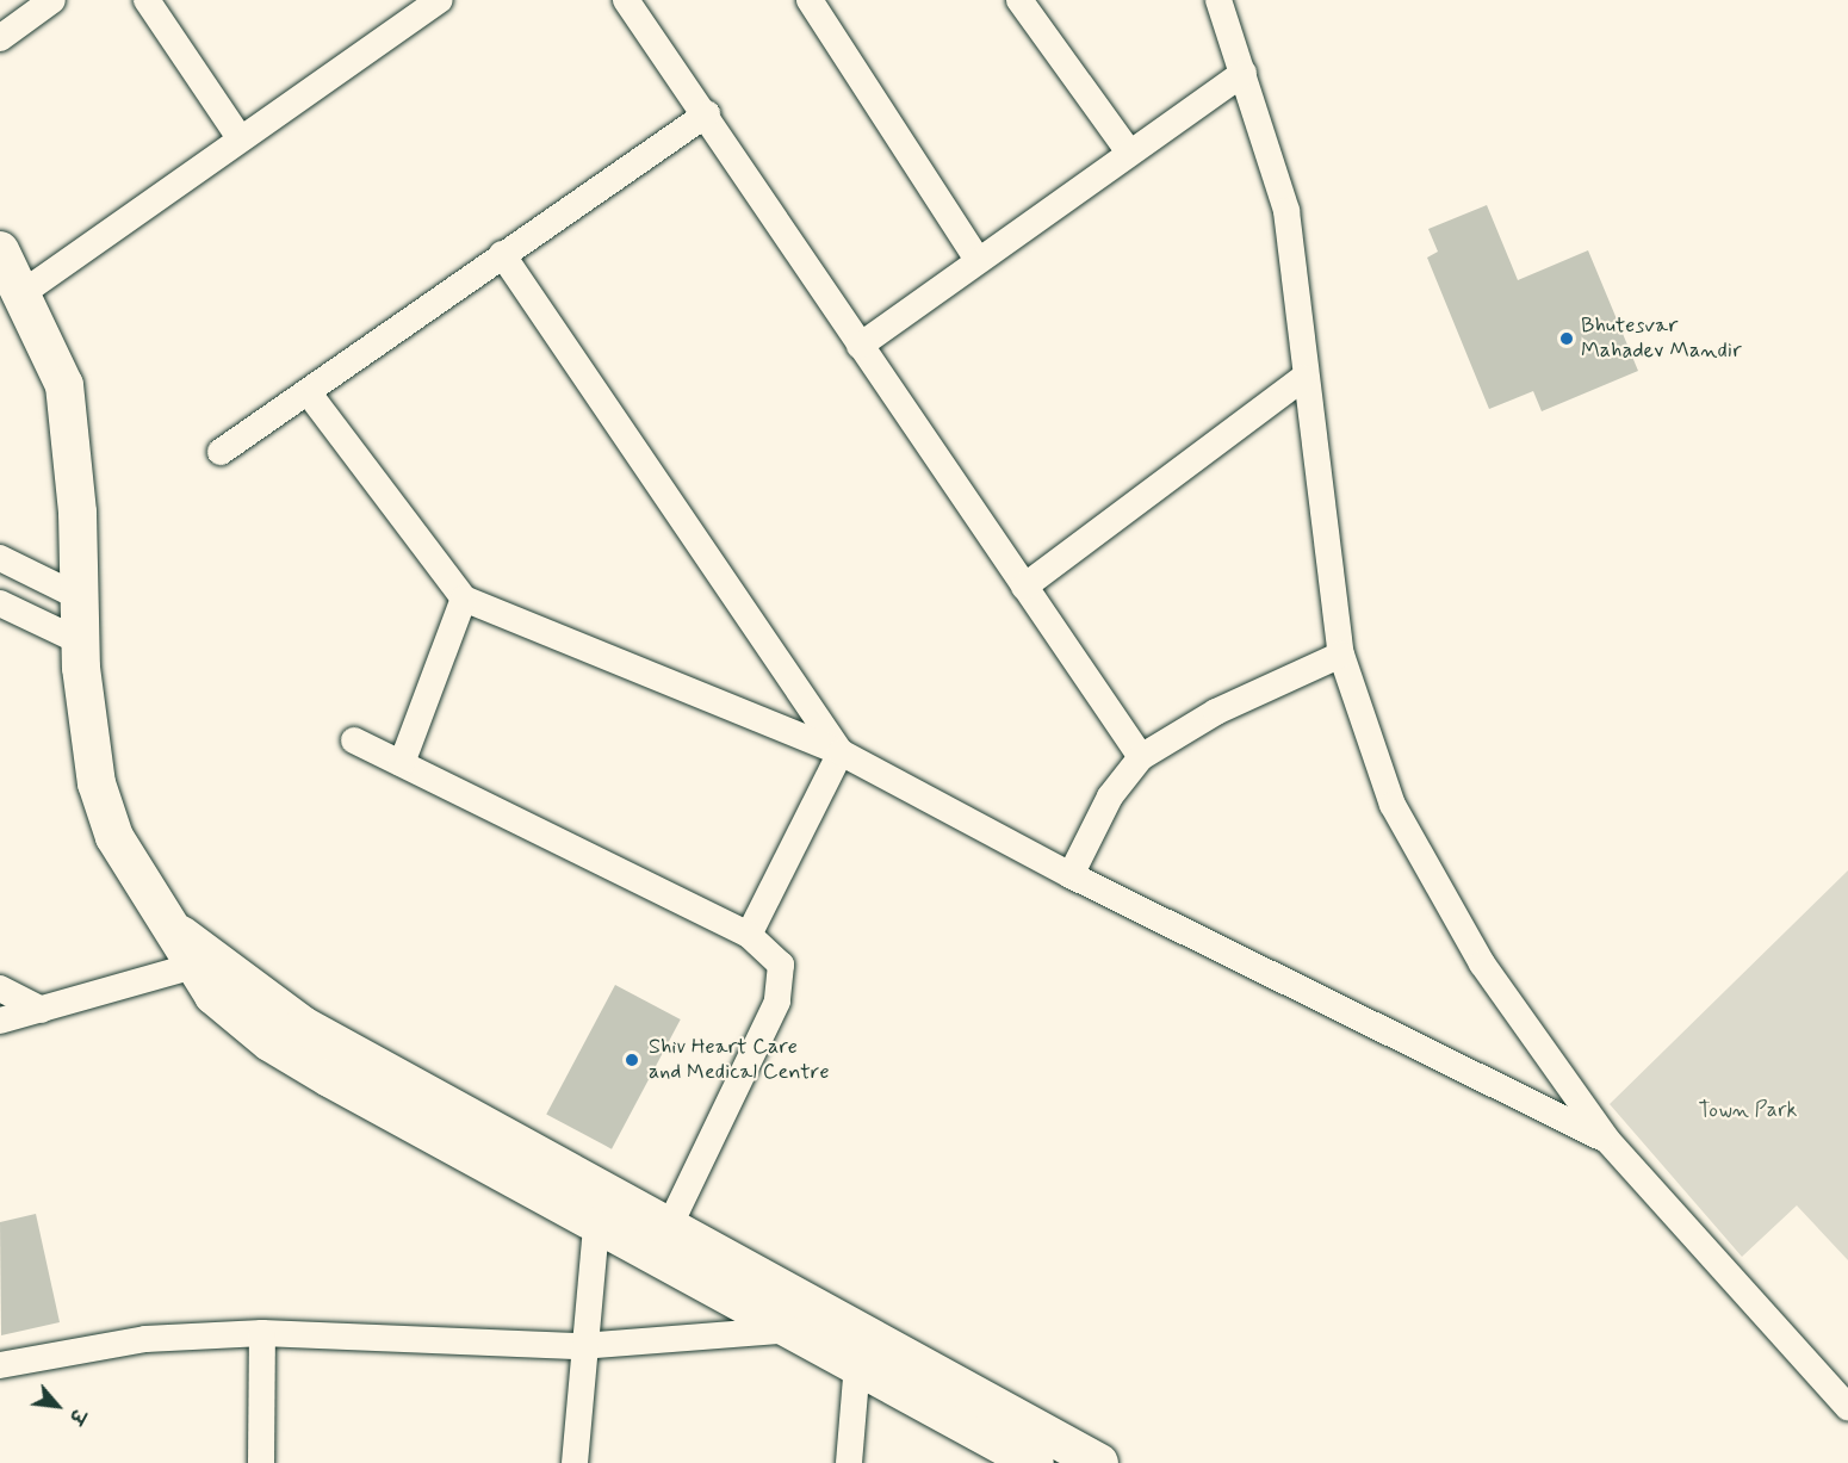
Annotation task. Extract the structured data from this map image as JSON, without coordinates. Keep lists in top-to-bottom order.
{
  "parks": ["Town Park"],
  "places": ["Bhutesvar Mahadev Mandir", "Shiv Heart Care and Medical Centre"],
  "north": "bottom right"
}
